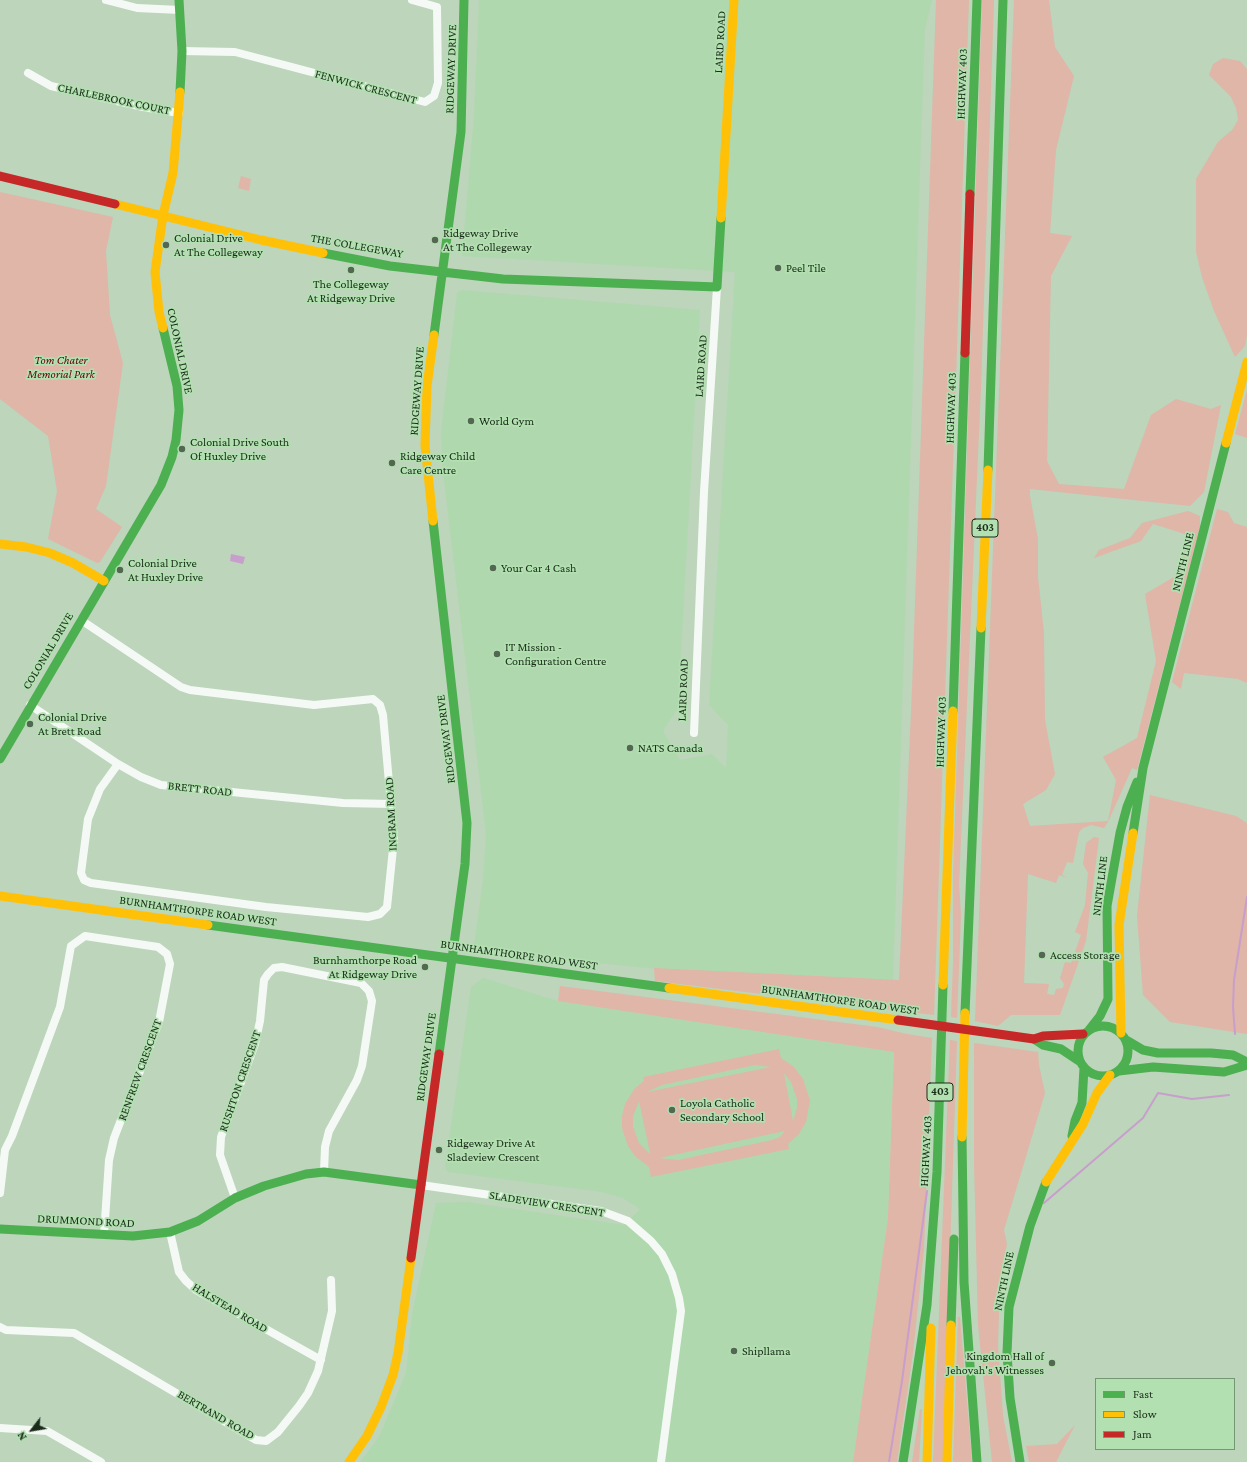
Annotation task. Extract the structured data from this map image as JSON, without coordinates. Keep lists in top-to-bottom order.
{
  "streets": {
    "main road": [
      "LAIRD ROAD",
      "RIDGEWAY DRIVE",
      "HIGHWAY 403",
      "THE COLLEGEWAY",
      "COLONIAL DRIVE",
      "403",
      "NINTH LINE",
      "BURNHAMTHORPE ROAD WEST",
      "DRUMMOND ROAD"
    ],
    "street": [
      "FENWICK CRESCENT",
      "CHARLEBROOK COURT",
      "BRETT ROAD",
      "INGRAM ROAD",
      "RENFREW CRESCENT",
      "RUSHTON CRESCENT",
      "SLADEVIEW CRESCENT",
      "HALSTEAD ROAD",
      "BERTRAND ROAD"
    ]
  },
  "crossings": [
    ["LAIRD ROAD", "THE COLLEGEWAY"],
    ["RIDGEWAY DRIVE", "THE COLLEGEWAY"],
    ["RIDGEWAY DRIVE", "BURNHAMTHORPE ROAD WEST"],
    ["RIDGEWAY DRIVE", "SLADEVIEW CRESCENT"],
    ["RIDGEWAY DRIVE", "DRUMMOND ROAD"],
    ["FENWICK CRESCENT", "COLONIAL DRIVE"],
    ["CHARLEBROOK COURT", "COLONIAL DRIVE"],
    ["THE COLLEGEWAY", "COLONIAL DRIVE"],
    ["COLONIAL DRIVE", "BRETT ROAD"],
    ["COLONIAL DRIVE", "INGRAM ROAD"],
    ["NINTH LINE", "BURNHAMTHORPE ROAD WEST"],
    ["BRETT ROAD", "INGRAM ROAD"],
    ["RENFREW CRESCENT", "DRUMMOND ROAD"],
    ["RUSHTON CRESCENT", "DRUMMOND ROAD"],
    ["SLADEVIEW CRESCENT", "DRUMMOND ROAD"],
    ["DRUMMOND ROAD", "HALSTEAD ROAD"],
    ["HALSTEAD ROAD", "BERTRAND ROAD"]
  ],
  "parks": ["Tom Chater Memorial Park"],
  "places": [
    "Ridgeway Drive At The Collegeway",
    "Colonial Drive At The Collegeway",
    "Peel Tile",
    "The Collegeway At Ridgeway Drive",
    "World Gym",
    "Colonial Drive South Of Huxley Drive",
    "Ridgeway Child Care Centre",
    "Your Car 4 Cash",
    "Colonial Drive At Huxley Drive",
    "IT Mission - Configuration Centre",
    "Colonial Drive At Brett Road",
    "NATS Canada",
    "Access Storage",
    "Burnhamthorpe Road At Ridgeway Drive",
    "Loyola Catholic Secondary School",
    "Ridgeway Drive At Sladeview Crescent",
    "Shipllama",
    "Kingdom Hall of Jehovah's Witnesses"
  ],
  "legend": ["Fast", "Slow", "Jam"],
  "north": "bottom left"
}
